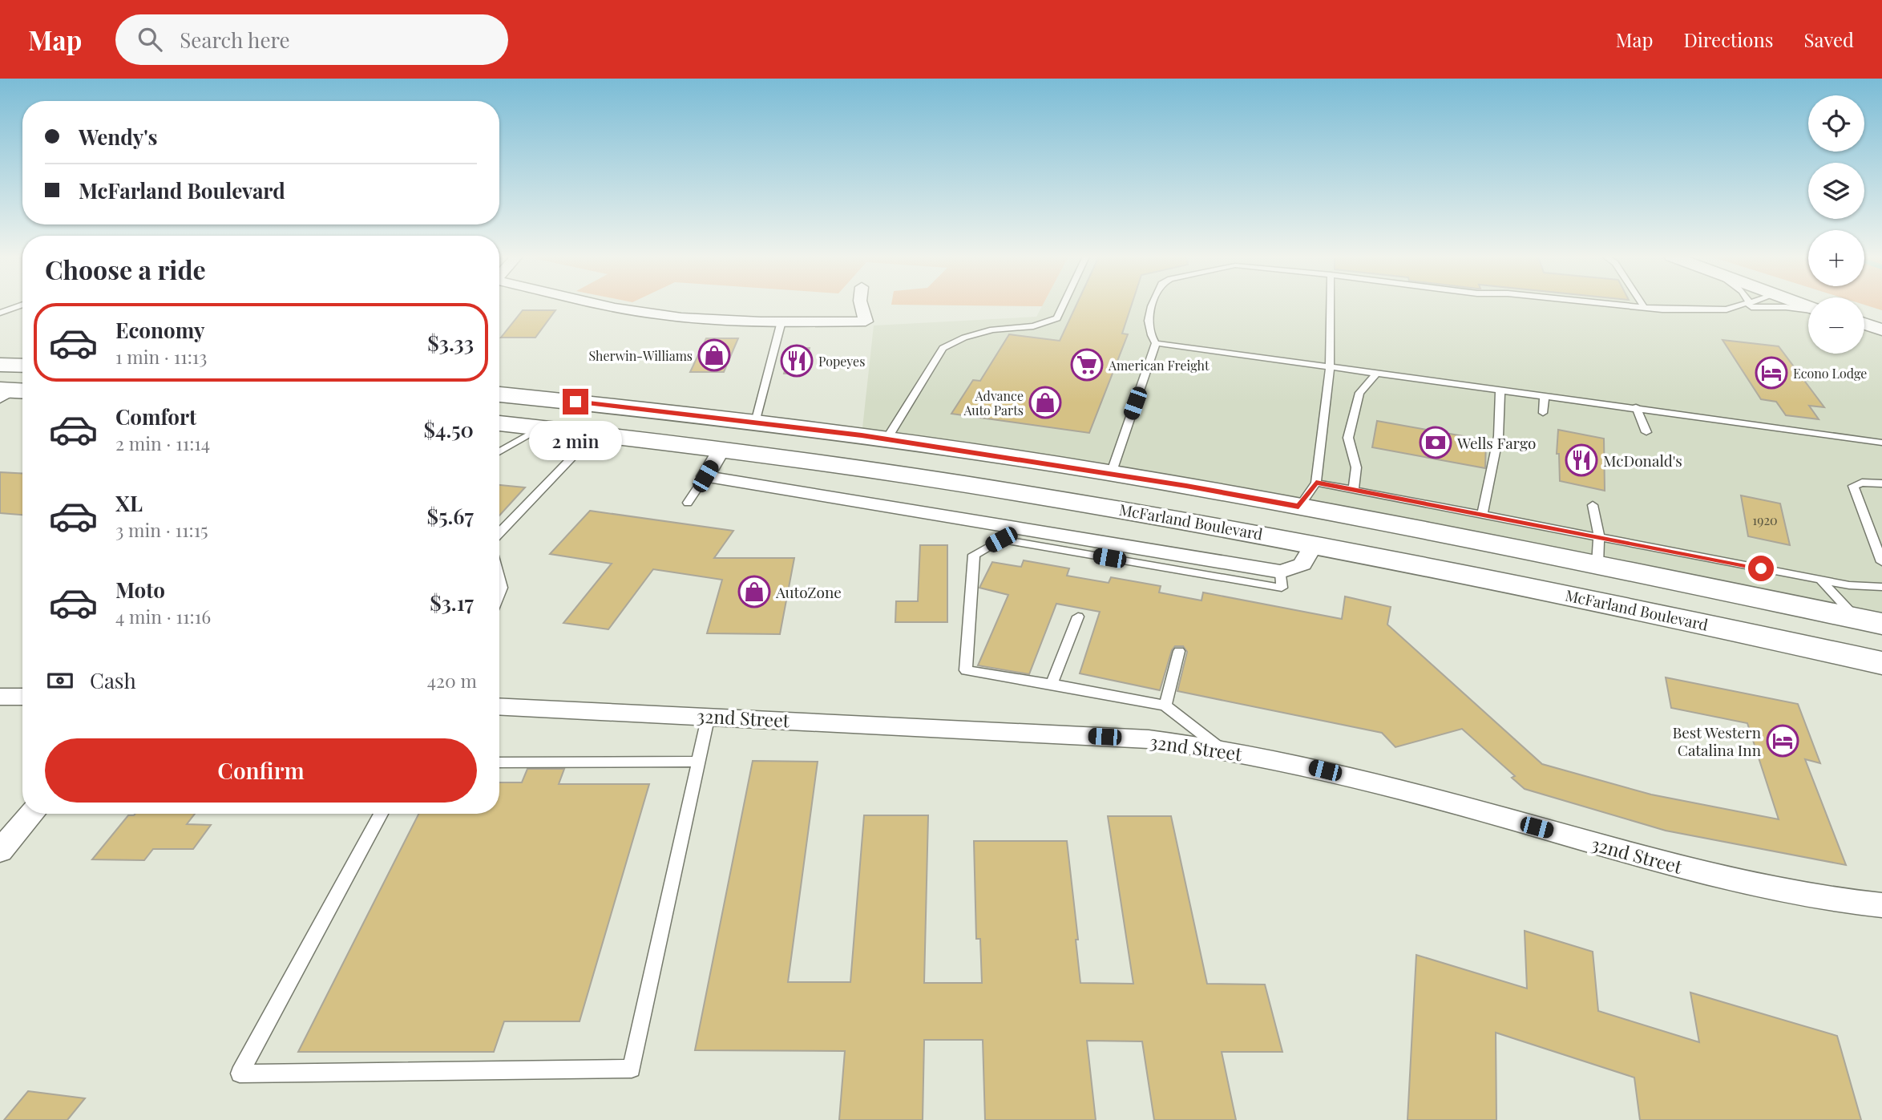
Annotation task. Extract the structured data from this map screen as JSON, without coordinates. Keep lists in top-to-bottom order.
{
  "streets": {
    "highway": ["McFarland Boulevard"],
    "street": ["32nd Street"]
  },
  "places": {
    "shop": ["Sherwin-Williams", "Advance Auto Parts", "AutoZone"],
    "restaurant": ["Popeyes", "McDonald's"],
    "supermarket": ["American Freight"],
    "hotel": ["Econo Lodge", "Best Western Catalina Inn"],
    "bank": ["Wells Fargo"]
  },
  "house_numbers": ["1920"],
  "page": {
    "header": "Map",
    "search": "Search here",
    "nav": ["Map", "Directions", "Saved"],
    "map_buttons": ["+", "−"],
    "banner": ["Wendy's", "McFarland Boulevard"],
    "heading": "Choose a ride",
    "list": [
      {
        "name": "Economy",
        "note": "1 min · 11:13",
        "value": "$3.33"
      },
      {
        "name": "Comfort",
        "note": "2 min · 11:14",
        "value": "$4.50"
      },
      {
        "name": "XL",
        "note": "3 min · 11:15",
        "value": "$5.67"
      },
      {
        "name": "Moto",
        "note": "4 min · 11:16",
        "value": "$3.17"
      }
    ],
    "bubble": "2 min",
    "pay": ["Cash", "420 m"],
    "buttons": "Confirm"
  }
}
